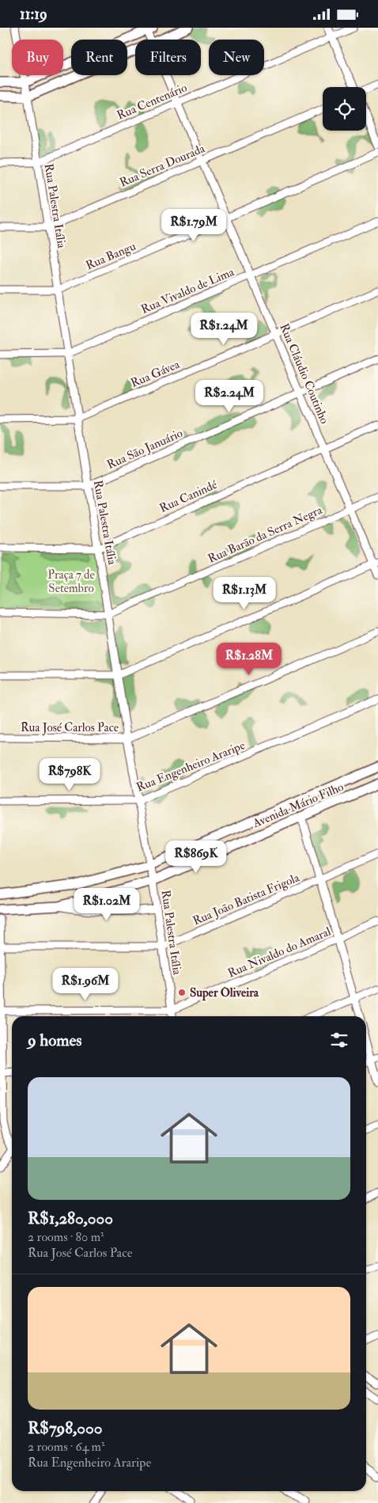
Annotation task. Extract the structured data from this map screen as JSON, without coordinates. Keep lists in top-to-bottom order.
{
  "streets": {
    "main road": ["Avenida Mário Filho"],
    "street": [
      "Rua Centenário",
      "Rua Serra Dourada",
      "Rua Palestra Itália",
      "Rua Bangu",
      "Rua Vivaldo de Lima",
      "Rua Gávea",
      "Rua Cláudio Coutinho",
      "Rua São Januário",
      "Rua Canindé",
      "Rua Barão da Serra Negra",
      "Rua José Carlos Pace",
      "Rua Engenheiro Araripe",
      "Rua João Batista Frigola",
      "Rua Nivaldo do Amaral"
    ]
  },
  "crossings": [
    ["Rua Centenário", "Rua Palestra Itália"],
    ["Rua Centenário", "Rua Cláudio Coutinho"],
    ["Rua Serra Dourada", "Rua Palestra Itália"],
    ["Rua Serra Dourada", "Rua Cláudio Coutinho"],
    ["Rua Palestra Itália", "Rua Bangu"],
    ["Rua Palestra Itália", "Rua Vivaldo de Lima"],
    ["Rua Palestra Itália", "Rua Gávea"],
    ["Rua Palestra Itália", "Rua São Januário"],
    ["Rua Palestra Itália", "Rua Canindé"],
    ["Rua Palestra Itália", "Rua Barão da Serra Negra"],
    ["Rua Palestra Itália", "Rua José Carlos Pace"],
    ["Rua Palestra Itália", "Rua Engenheiro Araripe"],
    ["Rua Palestra Itália", "Avenida Mário Filho"],
    ["Rua Palestra Itália", "Rua João Batista Frigola"],
    ["Rua Palestra Itália", "Rua Nivaldo do Amaral"],
    ["Rua Bangu", "Rua Cláudio Coutinho"],
    ["Rua Vivaldo de Lima", "Rua Cláudio Coutinho"],
    ["Rua Gávea", "Rua Cláudio Coutinho"],
    ["Rua Cláudio Coutinho", "Rua São Januário"],
    ["Rua Cláudio Coutinho", "Rua Canindé"],
    ["Rua Cláudio Coutinho", "Rua Barão da Serra Negra"]
  ],
  "parks": ["Praça 7 de Setembro"],
  "places": ["Super Oliveira"],
  "page": {
    "status": "11:19",
    "chip": [
      "Buy",
      "Rent",
      "Filters",
      "New"
    ],
    "price": [
      "R$1.79M",
      "R$1.24M",
      "R$2.24M",
      "R$1.13M",
      "R$1.28M",
      "R$798K",
      "R$869K",
      "R$1.02M",
      "R$1.96M"
    ],
    "heading": "9 homes",
    "list": [
      {
        "name": "R$1,280,000",
        "note": "2 rooms · 80 m² · Rua José Carlos Pace"
      },
      {
        "name": "R$798,000",
        "note": "2 rooms · 64 m² · Rua Engenheiro Araripe"
      }
    ]
  }
}
